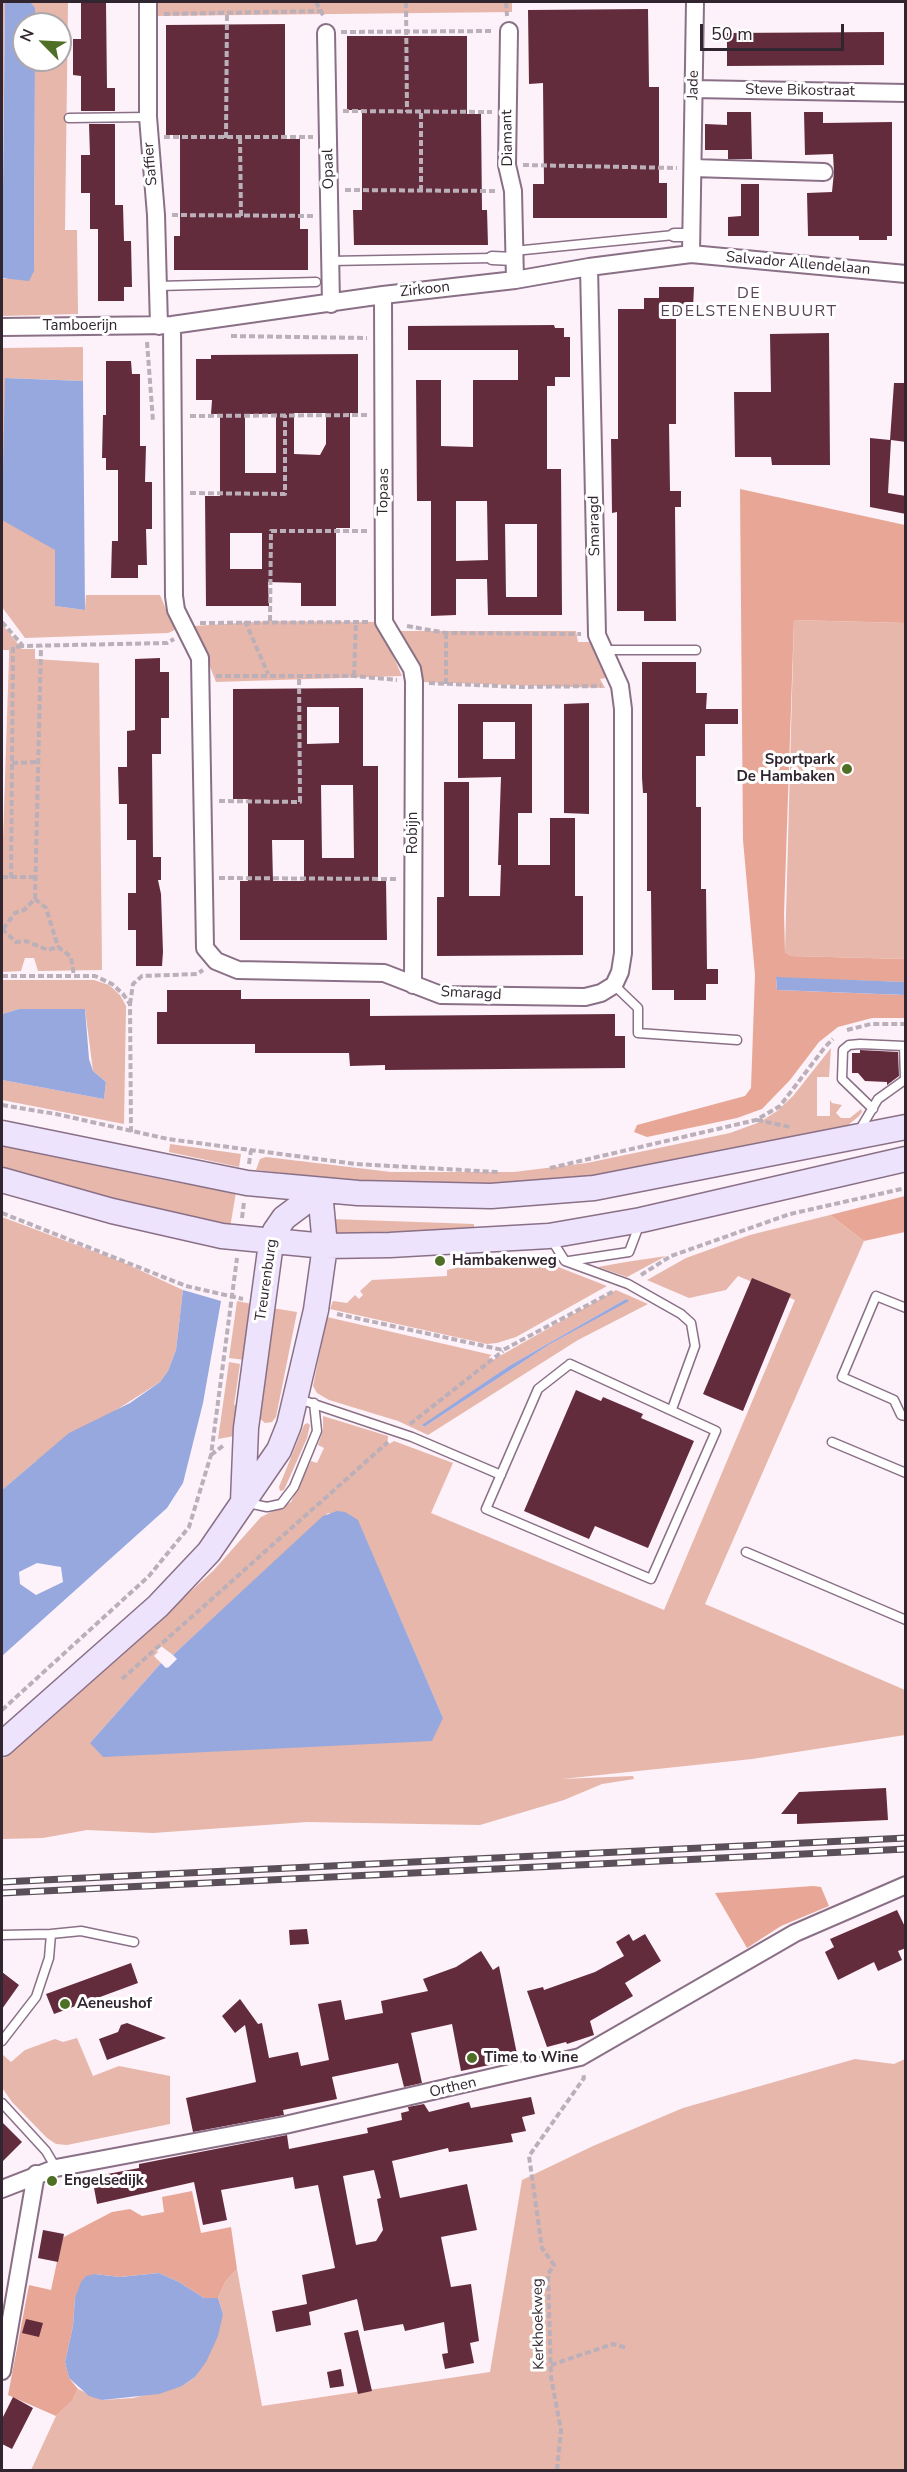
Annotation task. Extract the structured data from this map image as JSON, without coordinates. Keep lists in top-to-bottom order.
{
  "streets": {
    "main road": ["Treurenburg"],
    "street": [
      "Jade",
      "Steve Bikostraat",
      "Diamant",
      "Saffier",
      "Opaal",
      "Salvador Allendelaan",
      "Zirkoon",
      "Tamboerijn",
      "Topaas",
      "Smaragd",
      "Robijn",
      "Orthen"
    ],
    "path": ["Kerkhoekweg"]
  },
  "crossings": [
    ["Jade", "Steve Bikostraat"],
    ["Jade", "Salvador Allendelaan"],
    ["Jade", "Zirkoon"],
    ["Diamant", "Zirkoon"],
    ["Saffier", "Zirkoon"],
    ["Saffier", "Tamboerijn"],
    ["Opaal", "Zirkoon"],
    ["Salvador Allendelaan", "Zirkoon"],
    ["Zirkoon", "Tamboerijn"],
    ["Zirkoon", "Topaas"],
    ["Zirkoon", "Smaragd"],
    ["Topaas", "Robijn"],
    ["Smaragd", "Robijn"],
    ["Orthen", "Kerkhoekweg"]
  ],
  "districts": ["DE EDELSTENENBUURT"],
  "places": [
    "Sportpark De Hambaken",
    "Hambakenweg",
    "Aeneushof",
    "Time to Wine",
    "Engelsedijk"
  ],
  "scale_bar": "50 m",
  "north": "top left"
}
